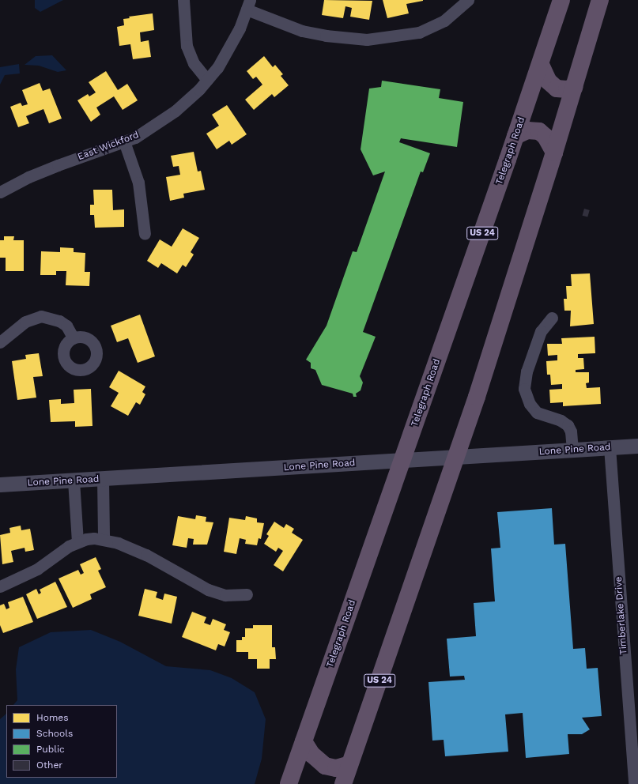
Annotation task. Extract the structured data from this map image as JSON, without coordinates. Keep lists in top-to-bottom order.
{
  "streets": {
    "highway": ["Telegraph Road", "US 24"],
    "street": ["East Wickford", "Lone Pine Road", "Timberlake Drive"]
  },
  "crossings": [
    ["Telegraph Road", "Lone Pine Road"],
    ["US 24", "Lone Pine Road"],
    ["Lone Pine Road", "Timberlake Drive"]
  ],
  "legend": [
    "Homes",
    "Schools",
    "Public",
    "Other"
  ]
}
